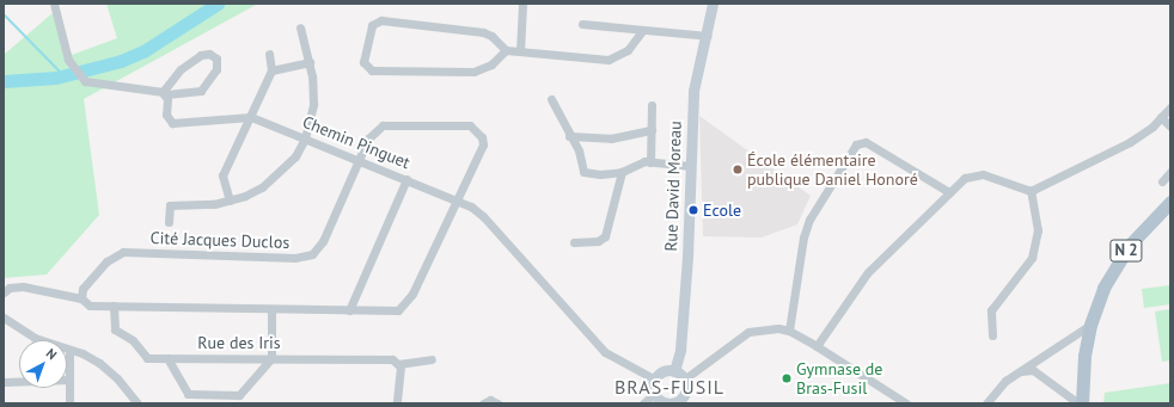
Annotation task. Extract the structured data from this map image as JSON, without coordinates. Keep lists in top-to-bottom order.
{
  "streets": {
    "main road": ["N 2"],
    "street": [
      "Chemin Pinguet",
      "Rue David Moreau",
      "Cité Jacques Duclos",
      "Rue des Iris"
    ]
  },
  "crossings": [
    ["Chemin Pinguet", "Rue David Moreau"],
    ["Chemin Pinguet", "Cité Jacques Duclos"],
    ["Cité Jacques Duclos", "Rue des Iris"]
  ],
  "districts": ["BRAS-FUSIL"],
  "places": ["École élémentaire publique Daniel Honoré", "Ecole", "Gymnase de Bras-Fusil"],
  "north": "top right"
}
